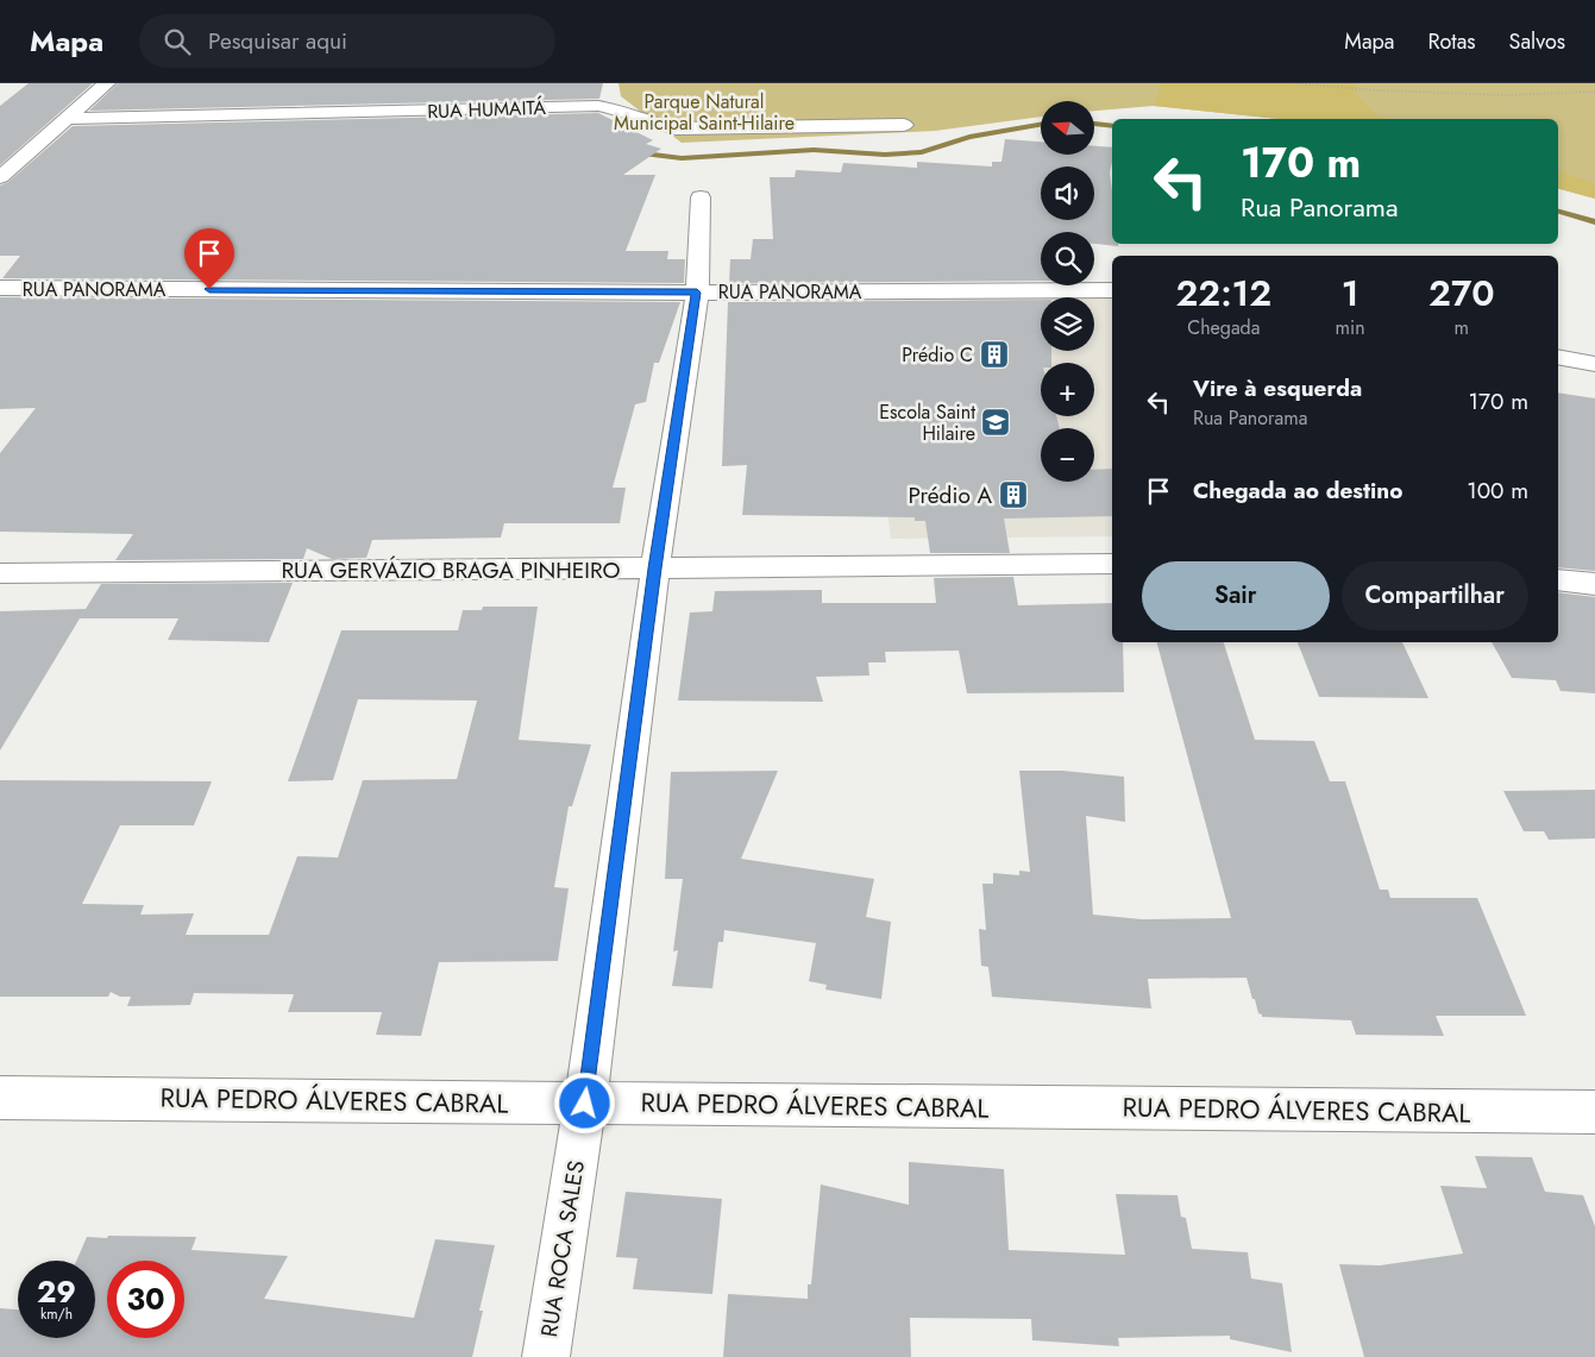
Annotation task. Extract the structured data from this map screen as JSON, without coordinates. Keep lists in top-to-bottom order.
{
  "streets": {
    "street": [
      "RUA HUMAITÁ",
      "RUA PANORAMA",
      "RUA GERVÁZIO BRAGA PINHEIRO",
      "RUA PEDRO ÁLVERES CABRAL",
      "RUA ROCA SALES"
    ]
  },
  "crossings": [
    ["RUA PANORAMA", "RUA ROCA SALES"],
    ["RUA GERVÁZIO BRAGA PINHEIRO", "RUA ROCA SALES"],
    ["RUA PEDRO ÁLVERES CABRAL", "RUA ROCA SALES"]
  ],
  "parks": ["Parque Natural Municipal Saint-Hilaire"],
  "places": {
    "building": ["Prédio C", "Prédio A"],
    "school or university": ["Escola Saint Hilaire"]
  },
  "north": "left",
  "page": {
    "header": "Mapa",
    "search": "Pesquisar aqui",
    "nav": ["Mapa", "Rotas", "Salvos"],
    "map_buttons": ["+", "−"],
    "turn": ["170 m", "Rua Panorama"],
    "eta": [
      "22:12",
      "Chegada",
      "1",
      "min",
      "270",
      "m"
    ],
    "list": [
      {
        "name": "Vire à esquerda",
        "note": "Rua Panorama",
        "value": "170 m"
      },
      {
        "name": "Chegada ao destino",
        "value": "100 m"
      }
    ],
    "buttons": ["Sair", "Compartilhar"],
    "speed": "29 km/h",
    "limit": "30"
  }
}
